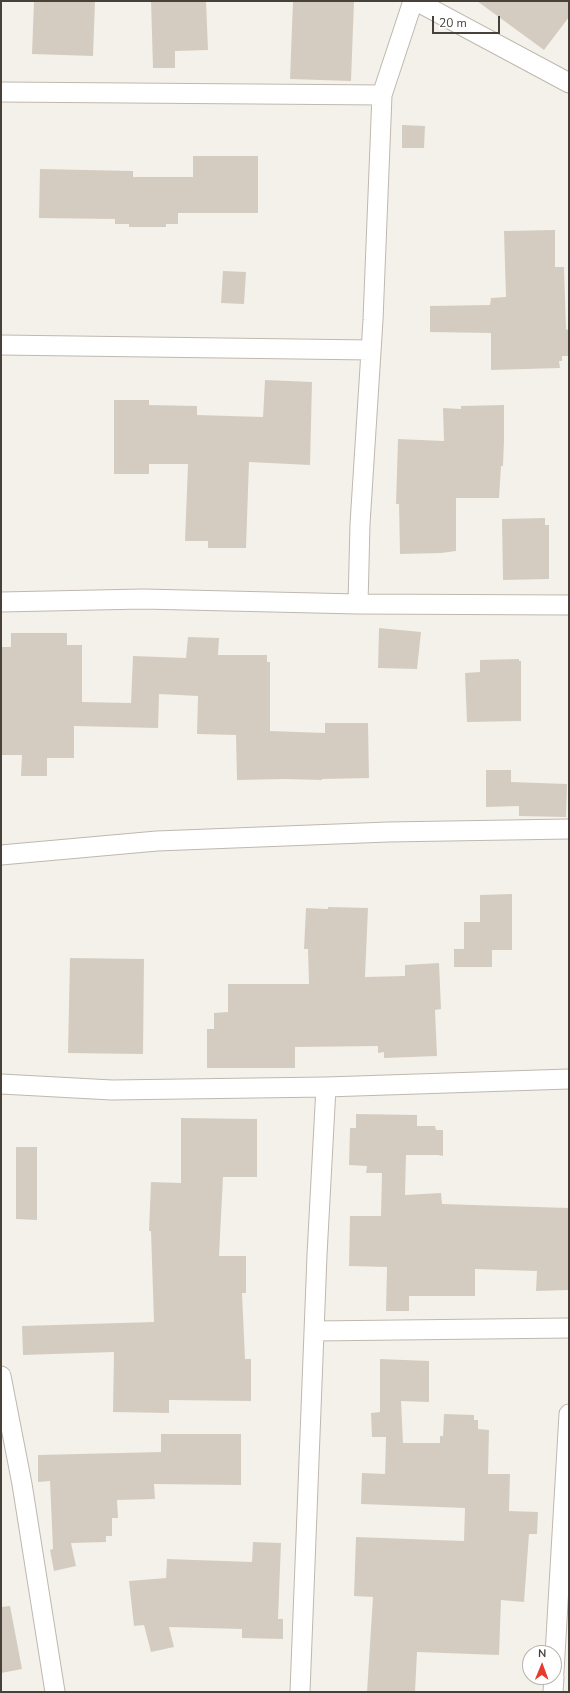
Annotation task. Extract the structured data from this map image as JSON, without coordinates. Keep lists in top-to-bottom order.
{
  "scale_bar": "20 m",
  "north": "top"
}
